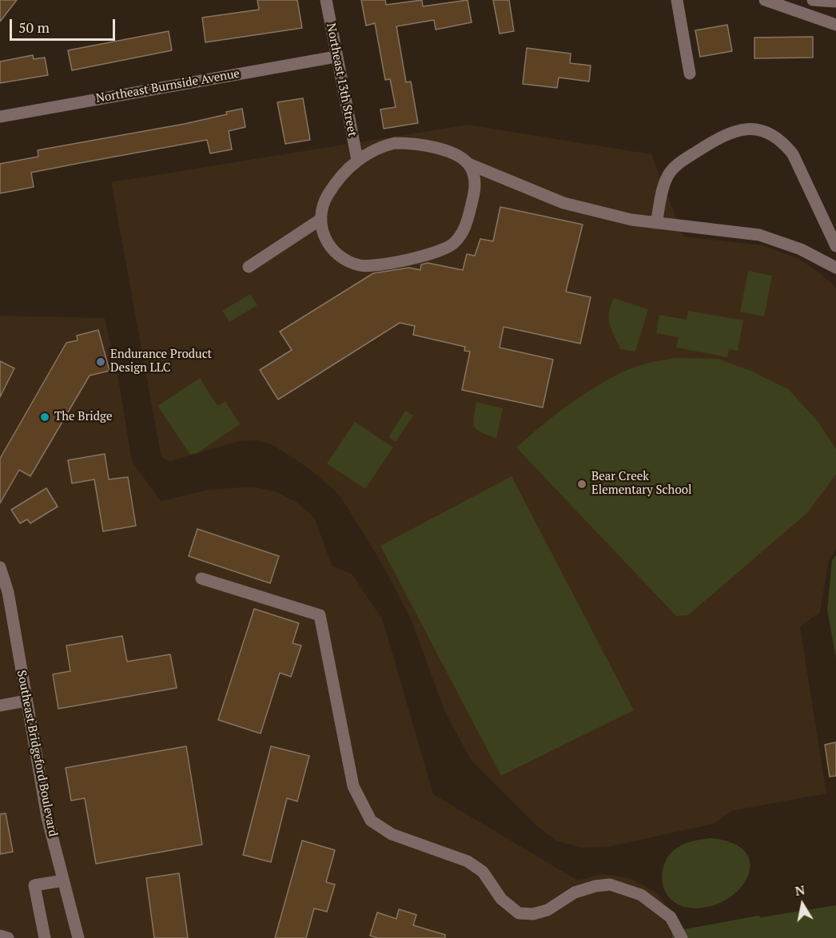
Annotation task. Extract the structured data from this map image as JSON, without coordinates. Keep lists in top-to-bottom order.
{
  "streets": {
    "street": ["Northeast 13th Street", "Northeast Burnside Avenue", "Southeast Bridgeford Boulevard"]
  },
  "crossings": [
    ["Northeast 13th Street", "Northeast Burnside Avenue"]
  ],
  "places": ["Endurance Product Design LLC", "The Bridge", "Bear Creek Elementary School"],
  "scale_bar": "50 m",
  "north": "top"
}
